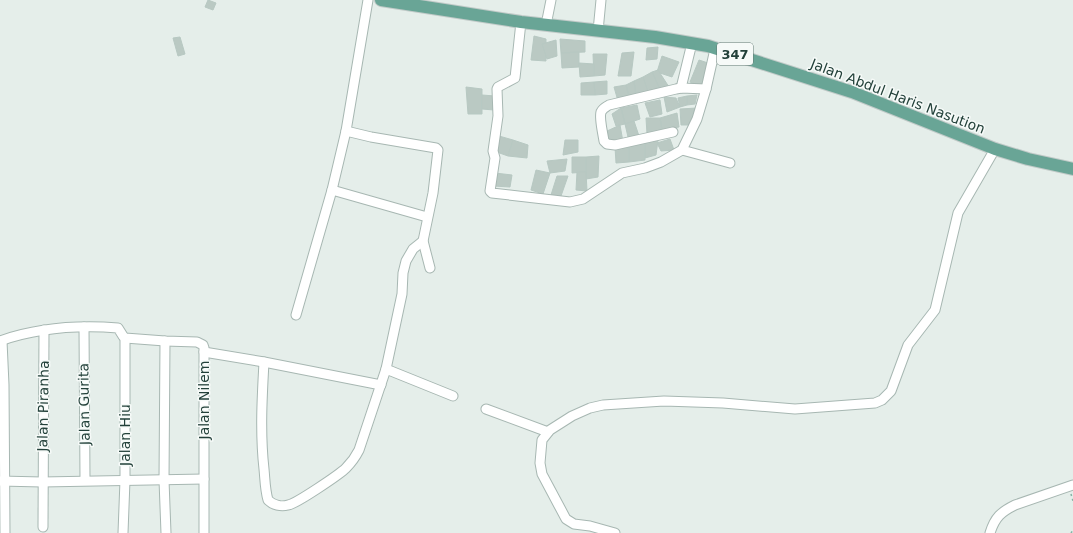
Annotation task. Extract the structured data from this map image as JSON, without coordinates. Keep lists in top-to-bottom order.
{
  "streets": {
    "main road": ["347", "Jalan Abdul Haris Nasution"],
    "street": [
      "Jalan Nilem",
      "Jalan Gurita",
      "Jalan Piranha",
      "Jalan Hiu"
    ]
  },
  "crossings": [
    ["Jalan Nilem", "Jalan Gurita"],
    ["Jalan Nilem", "Jalan Piranha"],
    ["Jalan Nilem", "Jalan Hiu"]
  ]
}
